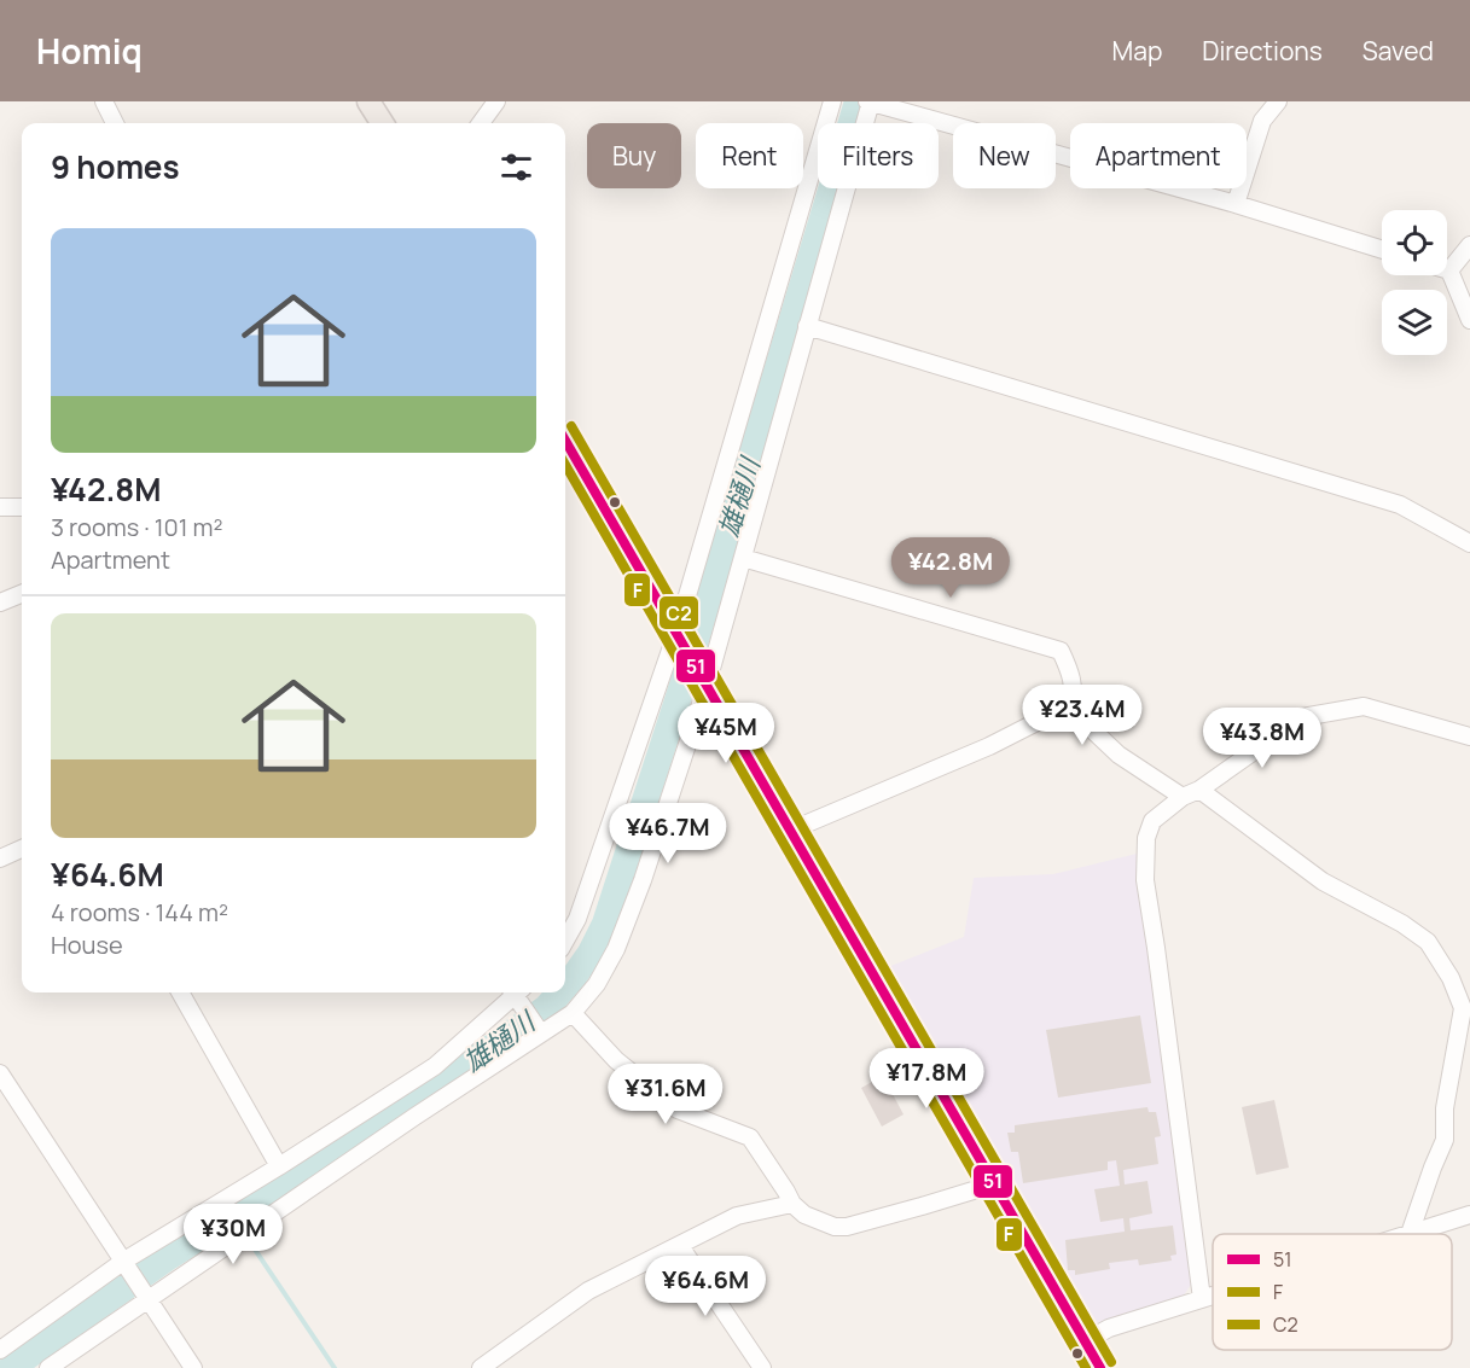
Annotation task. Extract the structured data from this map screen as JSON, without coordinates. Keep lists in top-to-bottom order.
{
  "water": ["雄樋川"],
  "lines": ["transit line C2", "transit line 51", "transit line F"],
  "legend": ["51", "F", "C2"],
  "page": {
    "header": "Homiq",
    "nav": ["Map", "Directions", "Saved"],
    "chip": [
      "Buy",
      "Rent",
      "Filters",
      "New",
      "Apartment"
    ],
    "heading": "9 homes",
    "list": [
      {
        "name": "¥42.8M",
        "note": "3 rooms · 101 m² · Apartment"
      },
      {
        "name": "¥64.6M",
        "note": "4 rooms · 144 m² · House"
      }
    ],
    "price": [
      "¥42.8M",
      "¥23.4M",
      "¥45M",
      "¥43.8M",
      "¥46.7M",
      "¥17.8M",
      "¥31.6M",
      "¥30M",
      "¥64.6M"
    ]
  }
}
